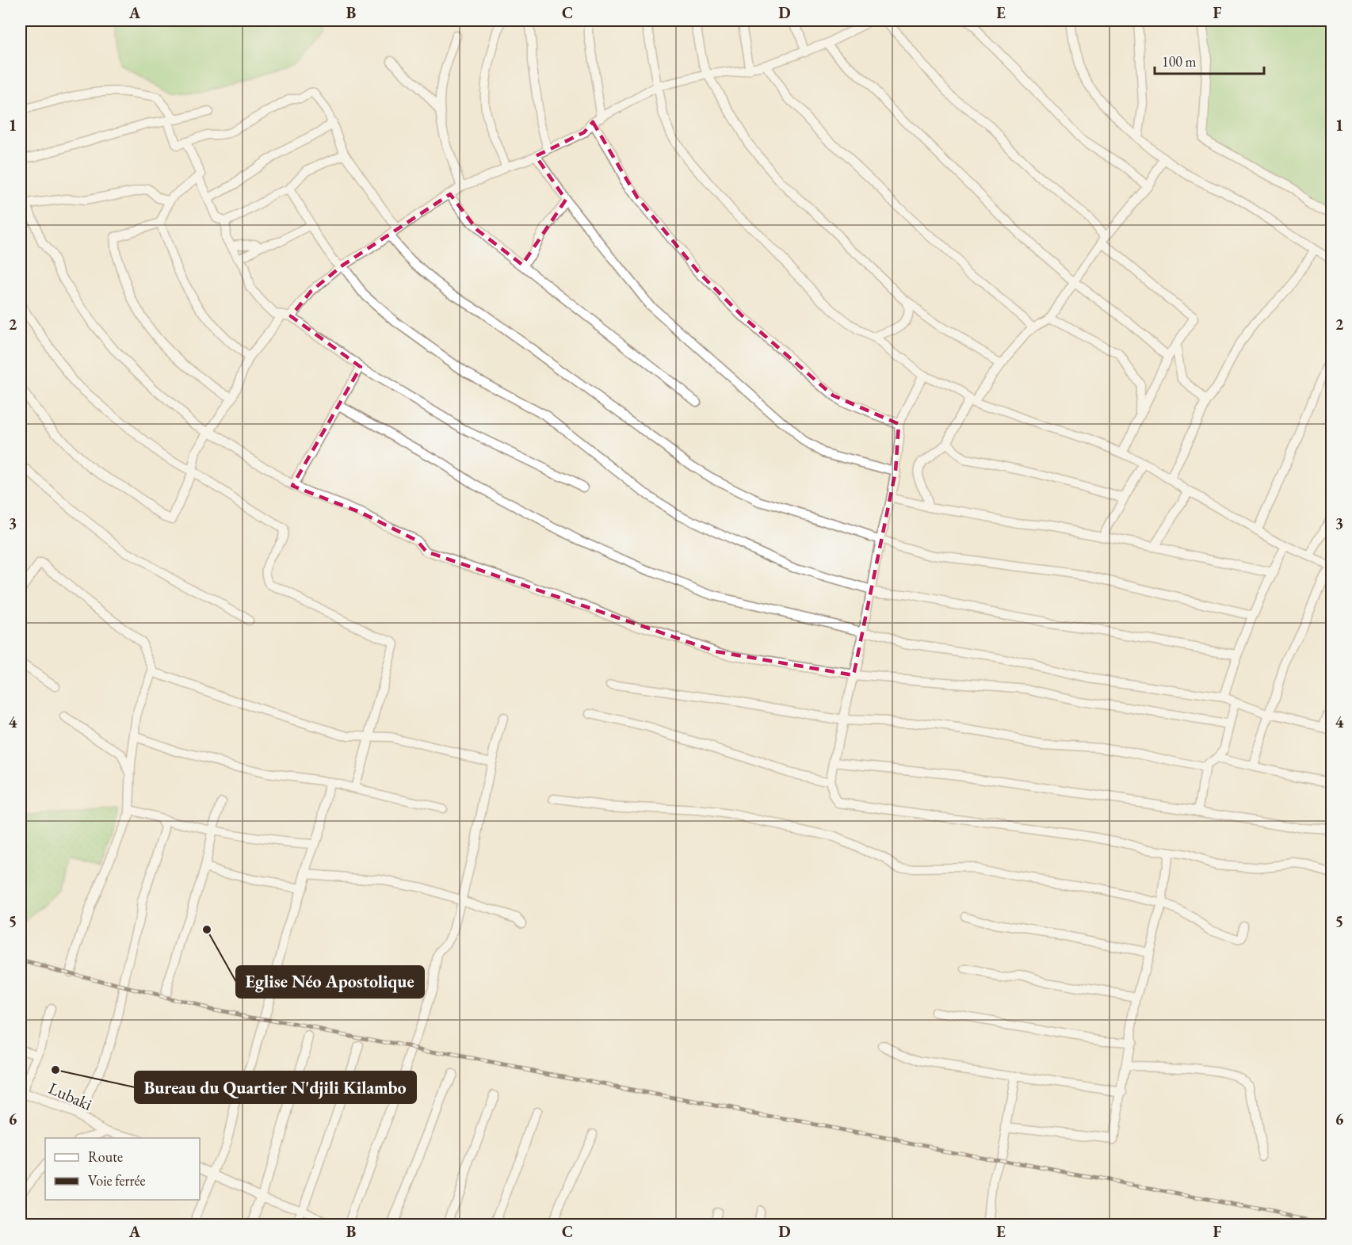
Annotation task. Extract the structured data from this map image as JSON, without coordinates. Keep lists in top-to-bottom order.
{
  "streets": {
    "street": ["Lubaki"]
  },
  "places": ["Eglise Néo Apostolique", "Bureau du Quartier N'djili Kilambo"],
  "legend": ["Route", "Voie ferrée"],
  "scale_bar": "100 m",
  "grid": {
    "columns": [
      "A",
      "B",
      "C",
      "D",
      "E",
      "F"
    ],
    "rows": [
      "1",
      "2",
      "3",
      "4",
      "5",
      "6"
    ]
  }
}
